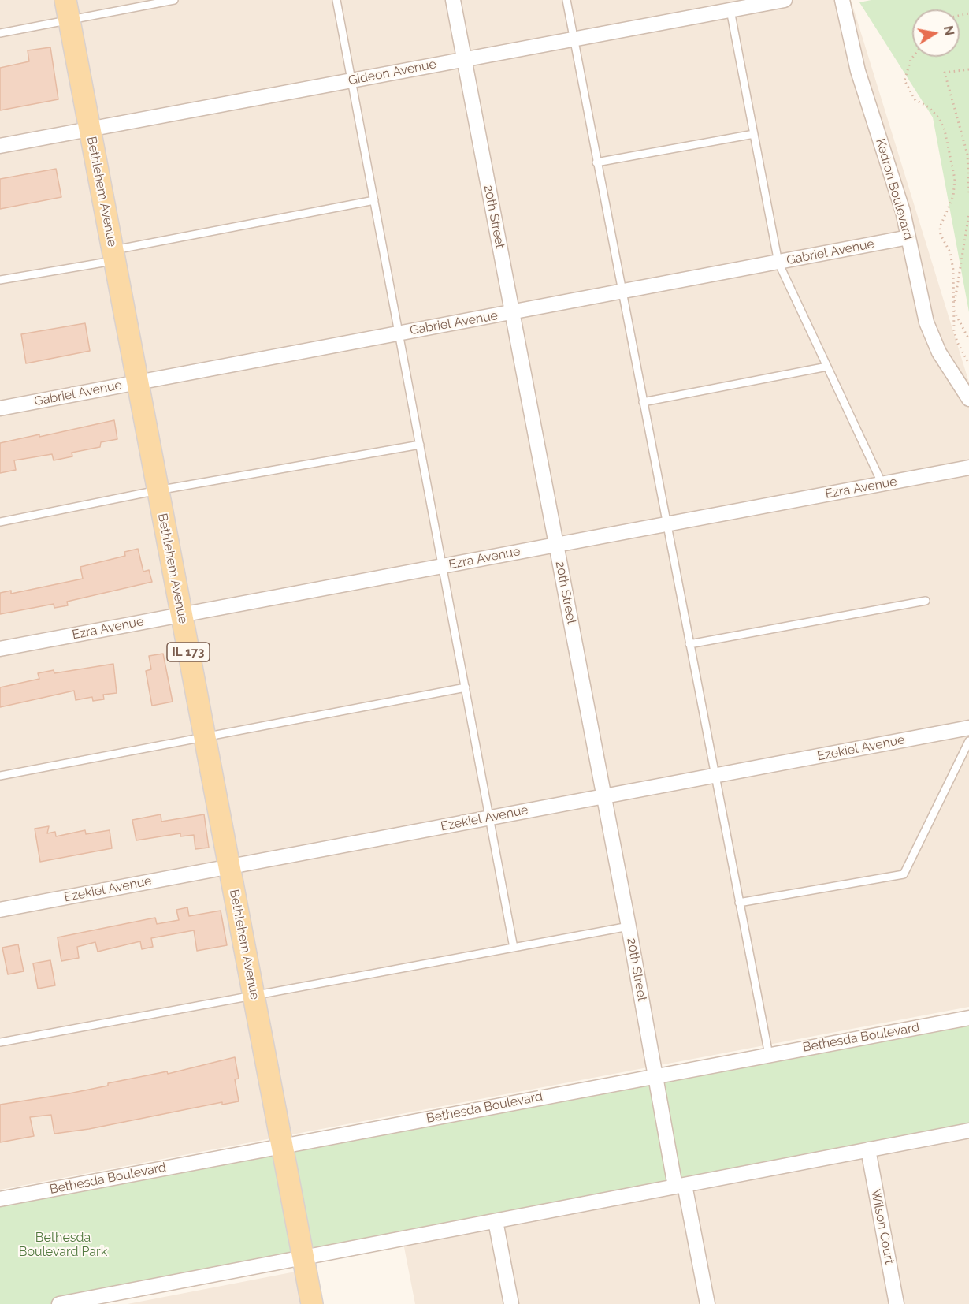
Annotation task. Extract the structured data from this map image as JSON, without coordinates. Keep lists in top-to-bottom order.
{
  "streets": {
    "main road": ["Bethlehem Avenue", "IL 173"],
    "street": [
      "Gideon Avenue",
      "Kedron Boulevard",
      "20th Street",
      "Gabriel Avenue",
      "Ezra Avenue",
      "Ezekiel Avenue",
      "Bethesda Boulevard",
      "Wilson Court"
    ]
  },
  "crossings": [
    ["Gideon Avenue", "Bethlehem Avenue"],
    ["Gideon Avenue", "20th Street"],
    ["Kedron Boulevard", "Gabriel Avenue"],
    ["Bethlehem Avenue", "Gabriel Avenue"],
    ["Bethlehem Avenue", "Ezra Avenue"],
    ["Bethlehem Avenue", "Ezekiel Avenue"],
    ["Bethlehem Avenue", "Bethesda Boulevard"],
    ["20th Street", "Gabriel Avenue"],
    ["20th Street", "Ezra Avenue"],
    ["20th Street", "Ezekiel Avenue"],
    ["20th Street", "Bethesda Boulevard"]
  ],
  "parks": ["Bethesda Boulevard Park"],
  "north": "right"
}
